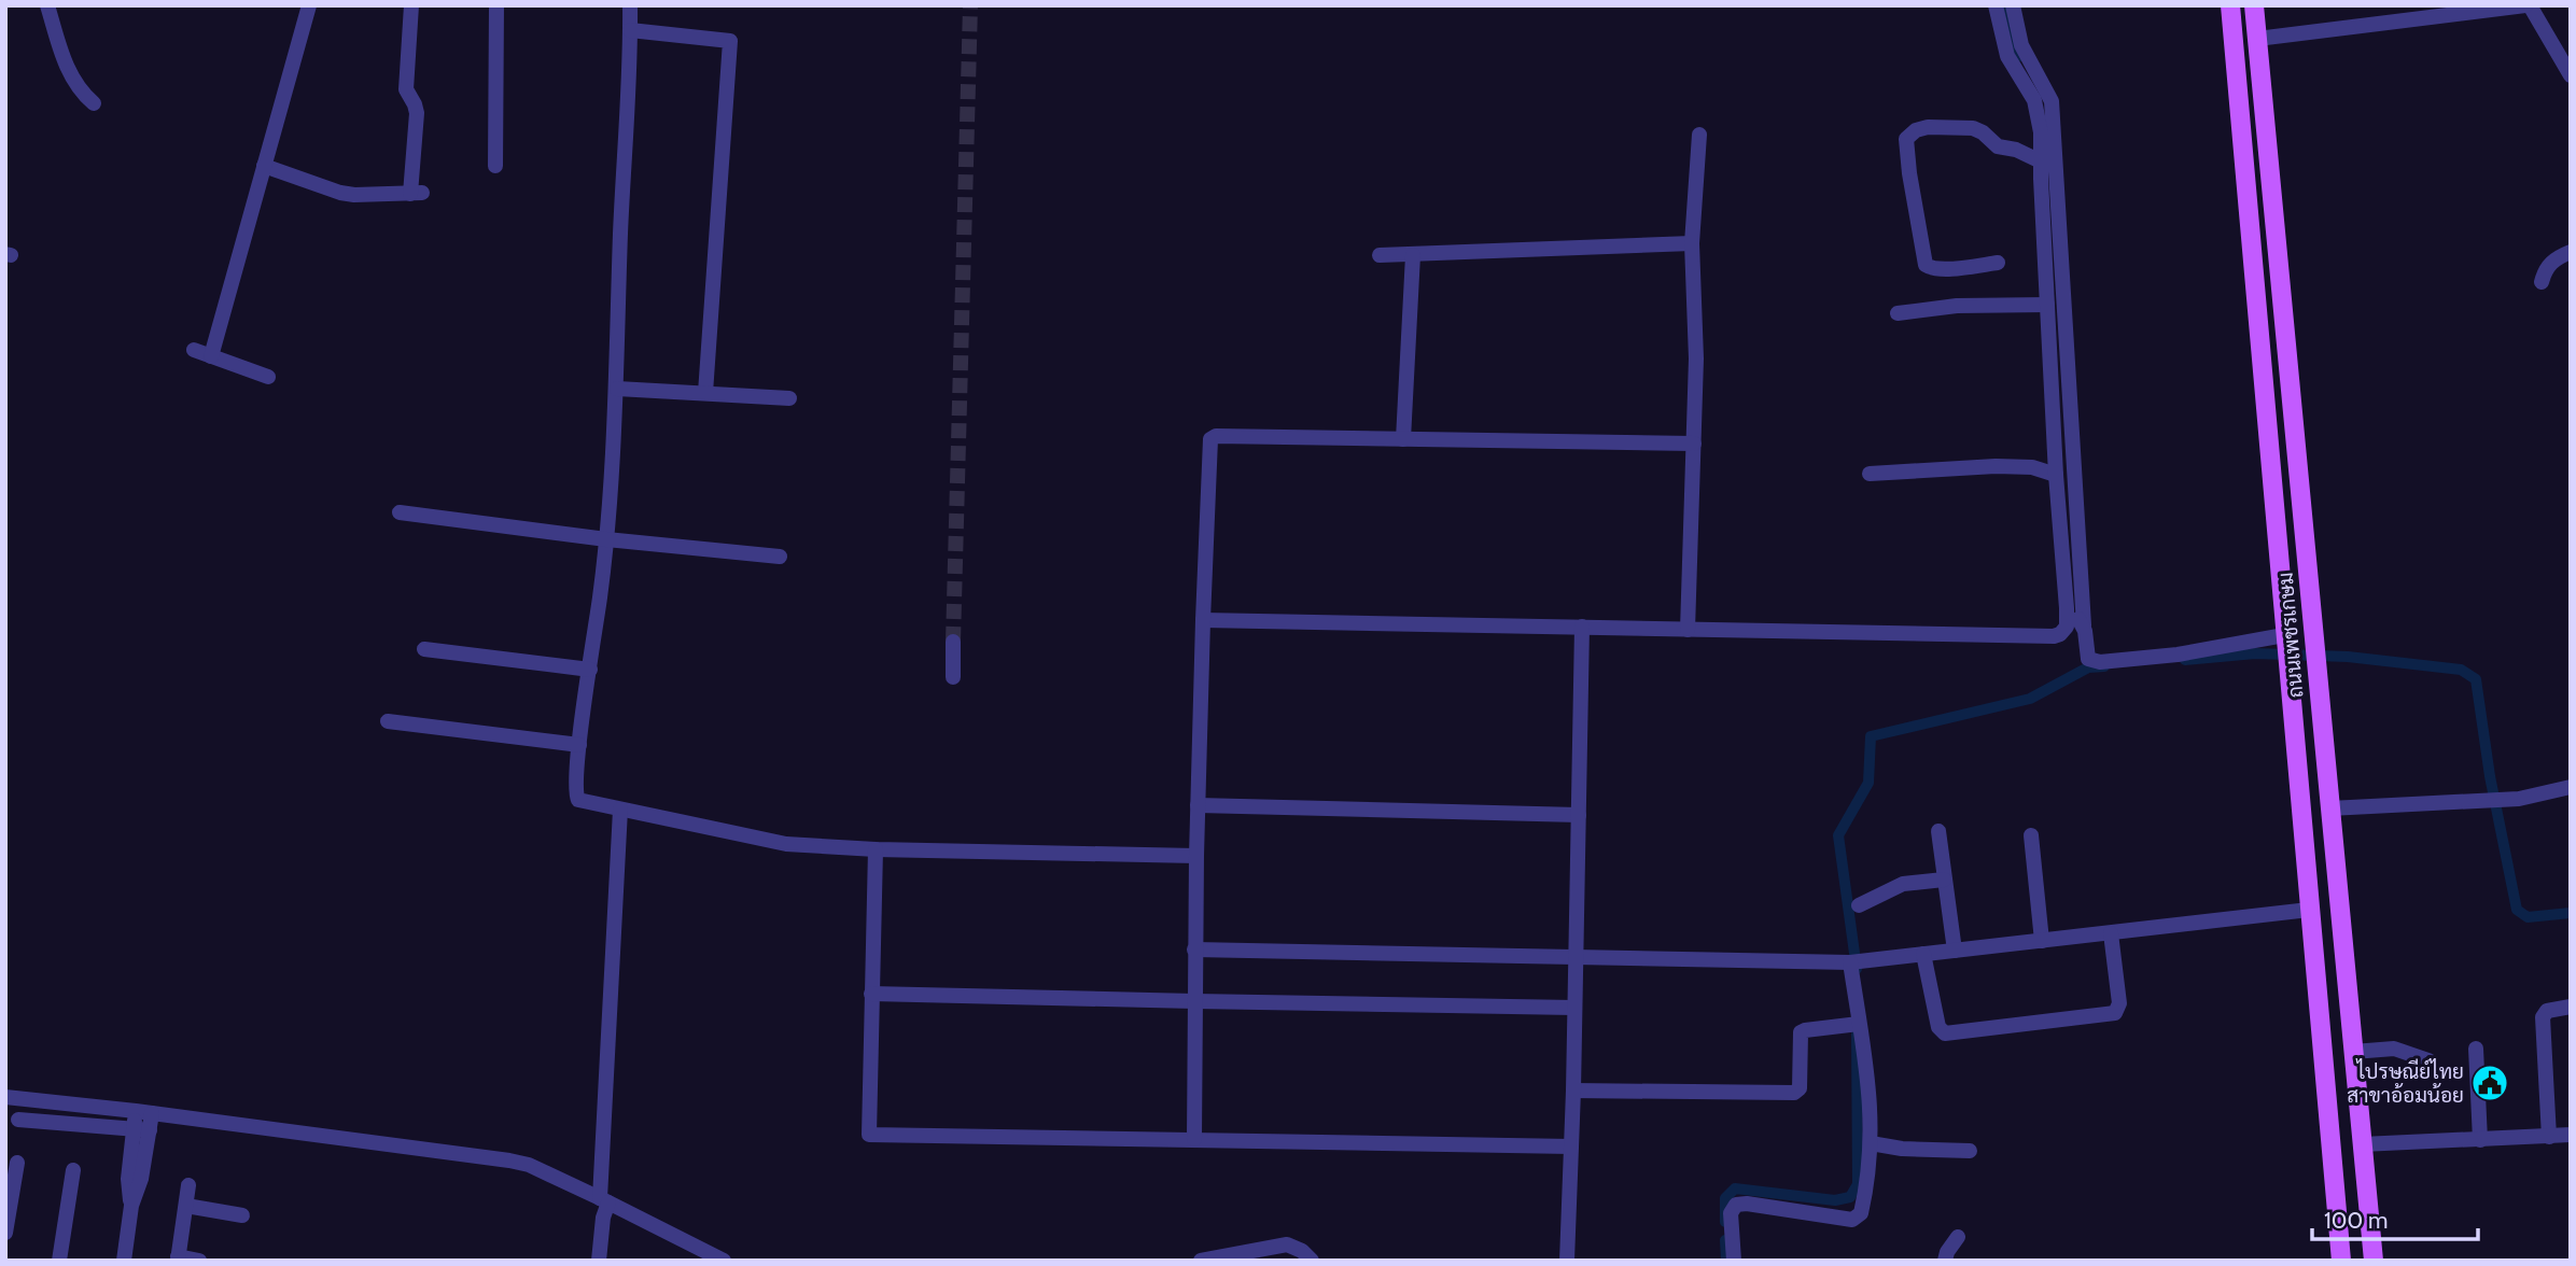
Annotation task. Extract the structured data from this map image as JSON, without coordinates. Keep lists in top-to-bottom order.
{
  "streets": {
    "main road": ["ถนนเพชรเกษม"]
  },
  "places": {
    "public building": ["ไปรษณีย์ไทย สาขาอ้อมน้อย"]
  },
  "scale_bar": "100 m"
}
